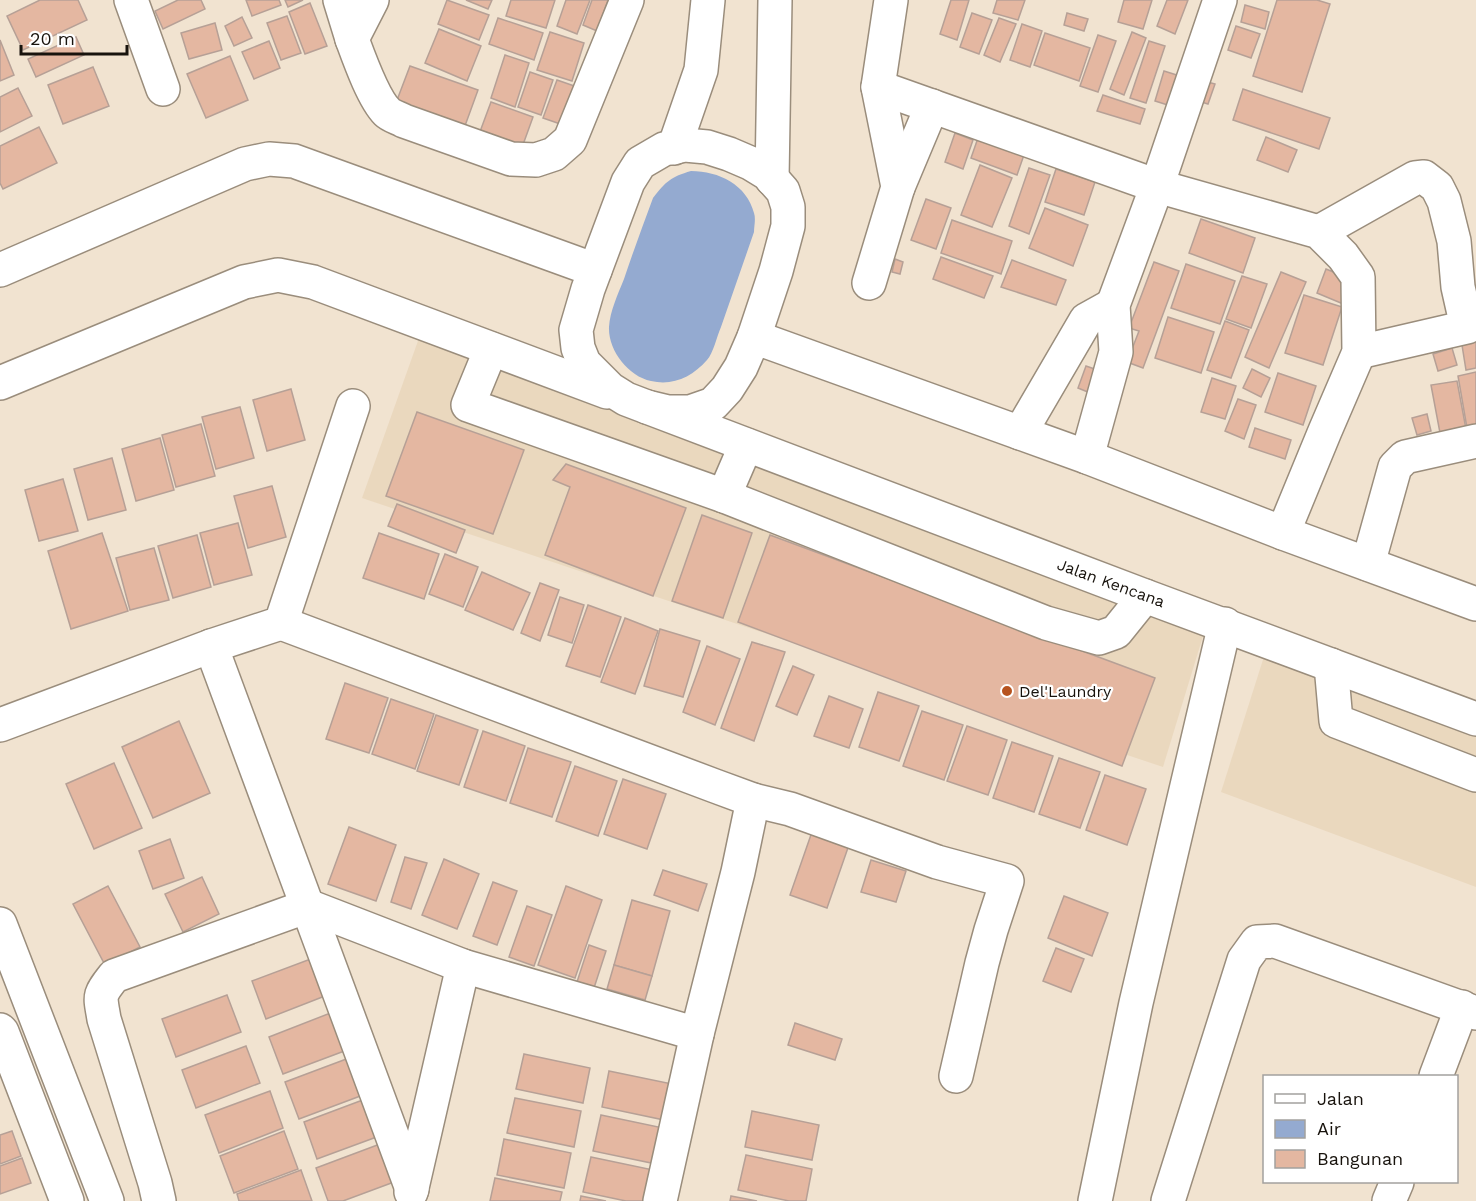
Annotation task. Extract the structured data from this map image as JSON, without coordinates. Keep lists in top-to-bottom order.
{
  "streets": {
    "street": ["Jalan Kencana"]
  },
  "places": ["Del'Laundry"],
  "legend": ["Jalan", "Air", "Bangunan"],
  "scale_bar": "20 m"
}
